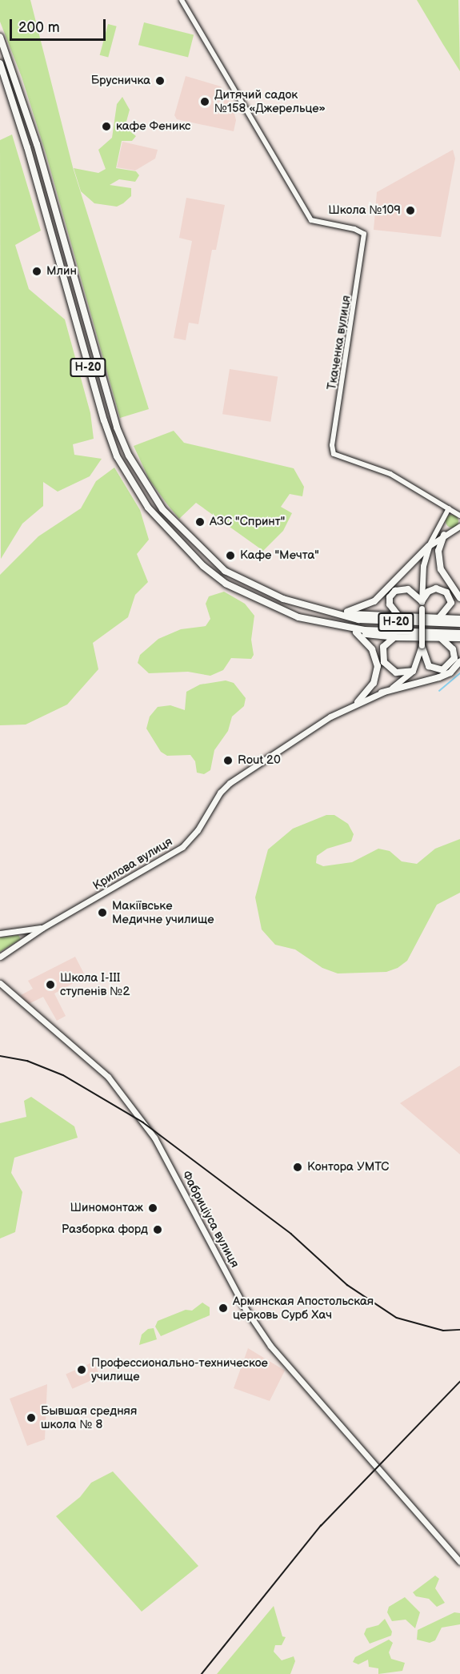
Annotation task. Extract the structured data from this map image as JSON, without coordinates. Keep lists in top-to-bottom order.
{
  "streets": {
    "main road": ["Н-20", "Крилова вулиця", "Фабриціуса вулиця"],
    "street": ["Ткаченка вулиця"]
  },
  "places": [
    "Брусничка",
    "Дитячий садок №158 «Джерельце»",
    "кафе Феникс",
    "Школа №109",
    "Млин",
    "АЗС \"Спринт\"",
    "Кафе \"Мечта\"",
    "Rout 20",
    "Макіївське Медичне училище",
    "Школа I-III ступенів №2",
    "Контора УМТС",
    "Шиномонтаж",
    "Разборка форд",
    "Армянская Апостольская церковь Сурб Хач",
    "Профессионально-техническое училище",
    "Бывшая средняя школа № 8"
  ],
  "scale_bar": "200 m"
}
